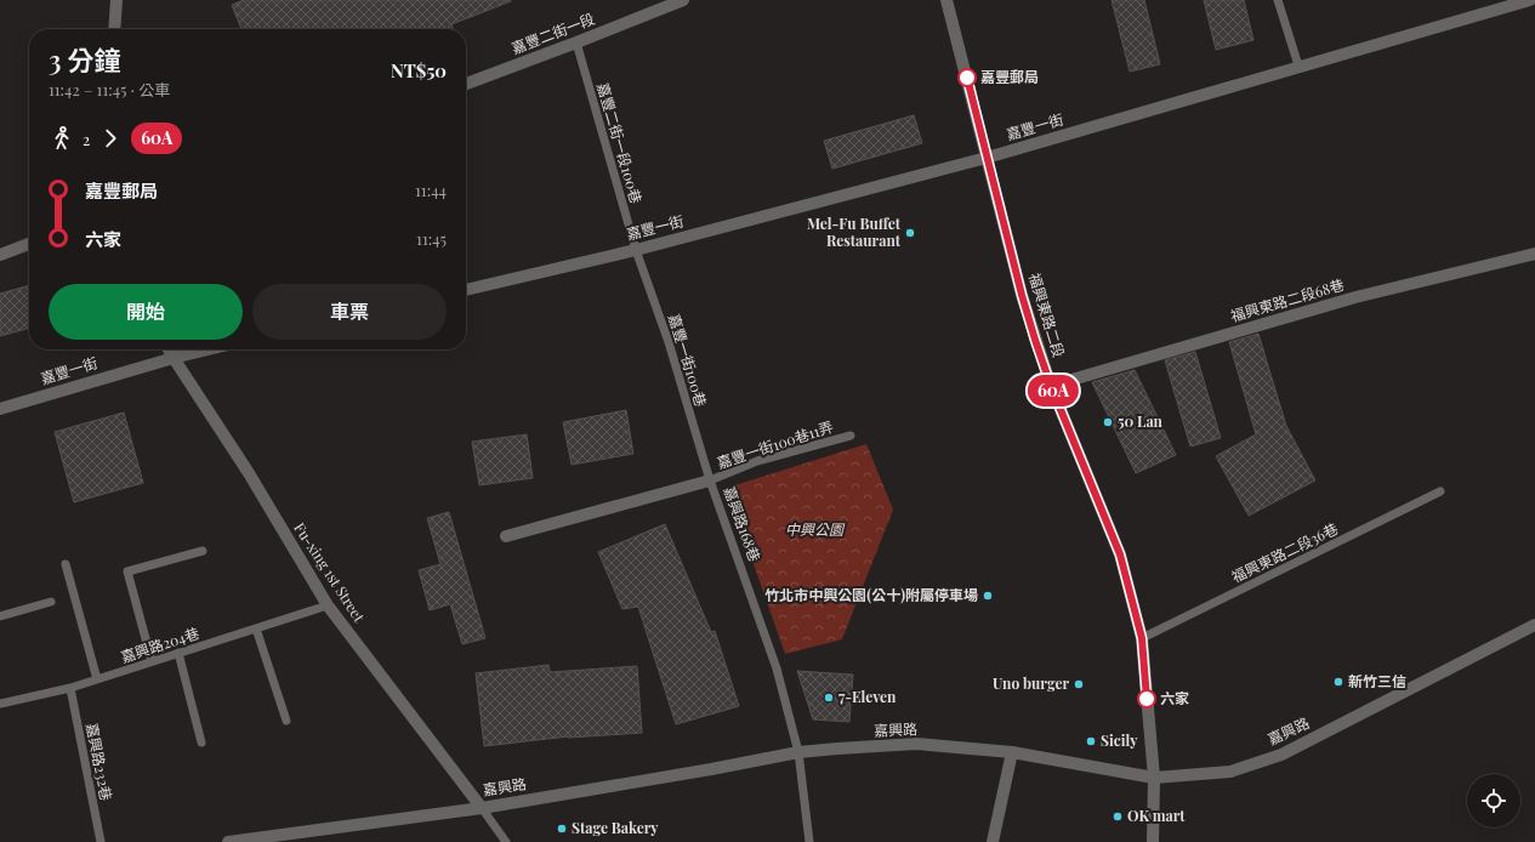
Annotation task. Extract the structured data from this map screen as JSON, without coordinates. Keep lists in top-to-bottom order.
{
  "streets": {
    "street": [
      "嘉豐二街一段",
      "嘉豐一街",
      "福興東路二段68巷",
      "福興東路二段",
      "嘉興路168巷",
      "Fu-xing 1st Street",
      "嘉興路"
    ],
    "lane": [
      "嘉豐二街一段100巷",
      "嘉豐一街100巷",
      "嘉豐一街100巷11弄",
      "福興東路二段36巷",
      "嘉興路204巷",
      "嘉興路232巷"
    ]
  },
  "crossings": [
    ["嘉豐二街一段", "嘉豐二街一段100巷"],
    ["嘉豐一街", "嘉豐二街一段100巷"],
    ["嘉豐一街", "福興東路二段"],
    ["嘉豐一街", "嘉豐一街100巷"],
    ["嘉豐一街", "Fu-xing 1st Street"],
    ["嘉豐二街一段100巷", "嘉豐一街100巷"],
    ["福興東路二段68巷", "福興東路二段"],
    ["福興東路二段", "福興東路二段36巷"],
    ["福興東路二段", "嘉興路"],
    ["嘉豐一街100巷", "嘉豐一街100巷11弄"],
    ["嘉豐一街100巷", "嘉興路168巷"],
    ["嘉豐一街100巷11弄", "嘉興路168巷"],
    ["嘉興路168巷", "嘉興路"],
    ["Fu-xing 1st Street", "嘉興路204巷"],
    ["Fu-xing 1st Street", "嘉興路"],
    ["嘉興路204巷", "嘉興路232巷"]
  ],
  "parks": ["中興公園"],
  "places": [
    "嘉豐郵局",
    "Mel-Fu Buffet Restaurant",
    "50 Lan",
    "竹北市中興公園(公十)附屬停車場",
    "新竹三信",
    "Uno burger",
    "7-Eleven",
    "六家",
    "Sicily",
    "OK mart",
    "Stage Bakery"
  ],
  "lines": ["bus line 60A"],
  "page": {
    "on_map": "60A",
    "heading": ["3 分鐘", "11:42 – 11:45 · 公車", "NT$50"],
    "legs": ["2", "60A"],
    "list": [
      {
        "name": "嘉豐郵局",
        "value": "11:44"
      },
      {
        "name": "六家",
        "value": "11:45"
      }
    ],
    "buttons": ["開始", "車票"]
  }
}
